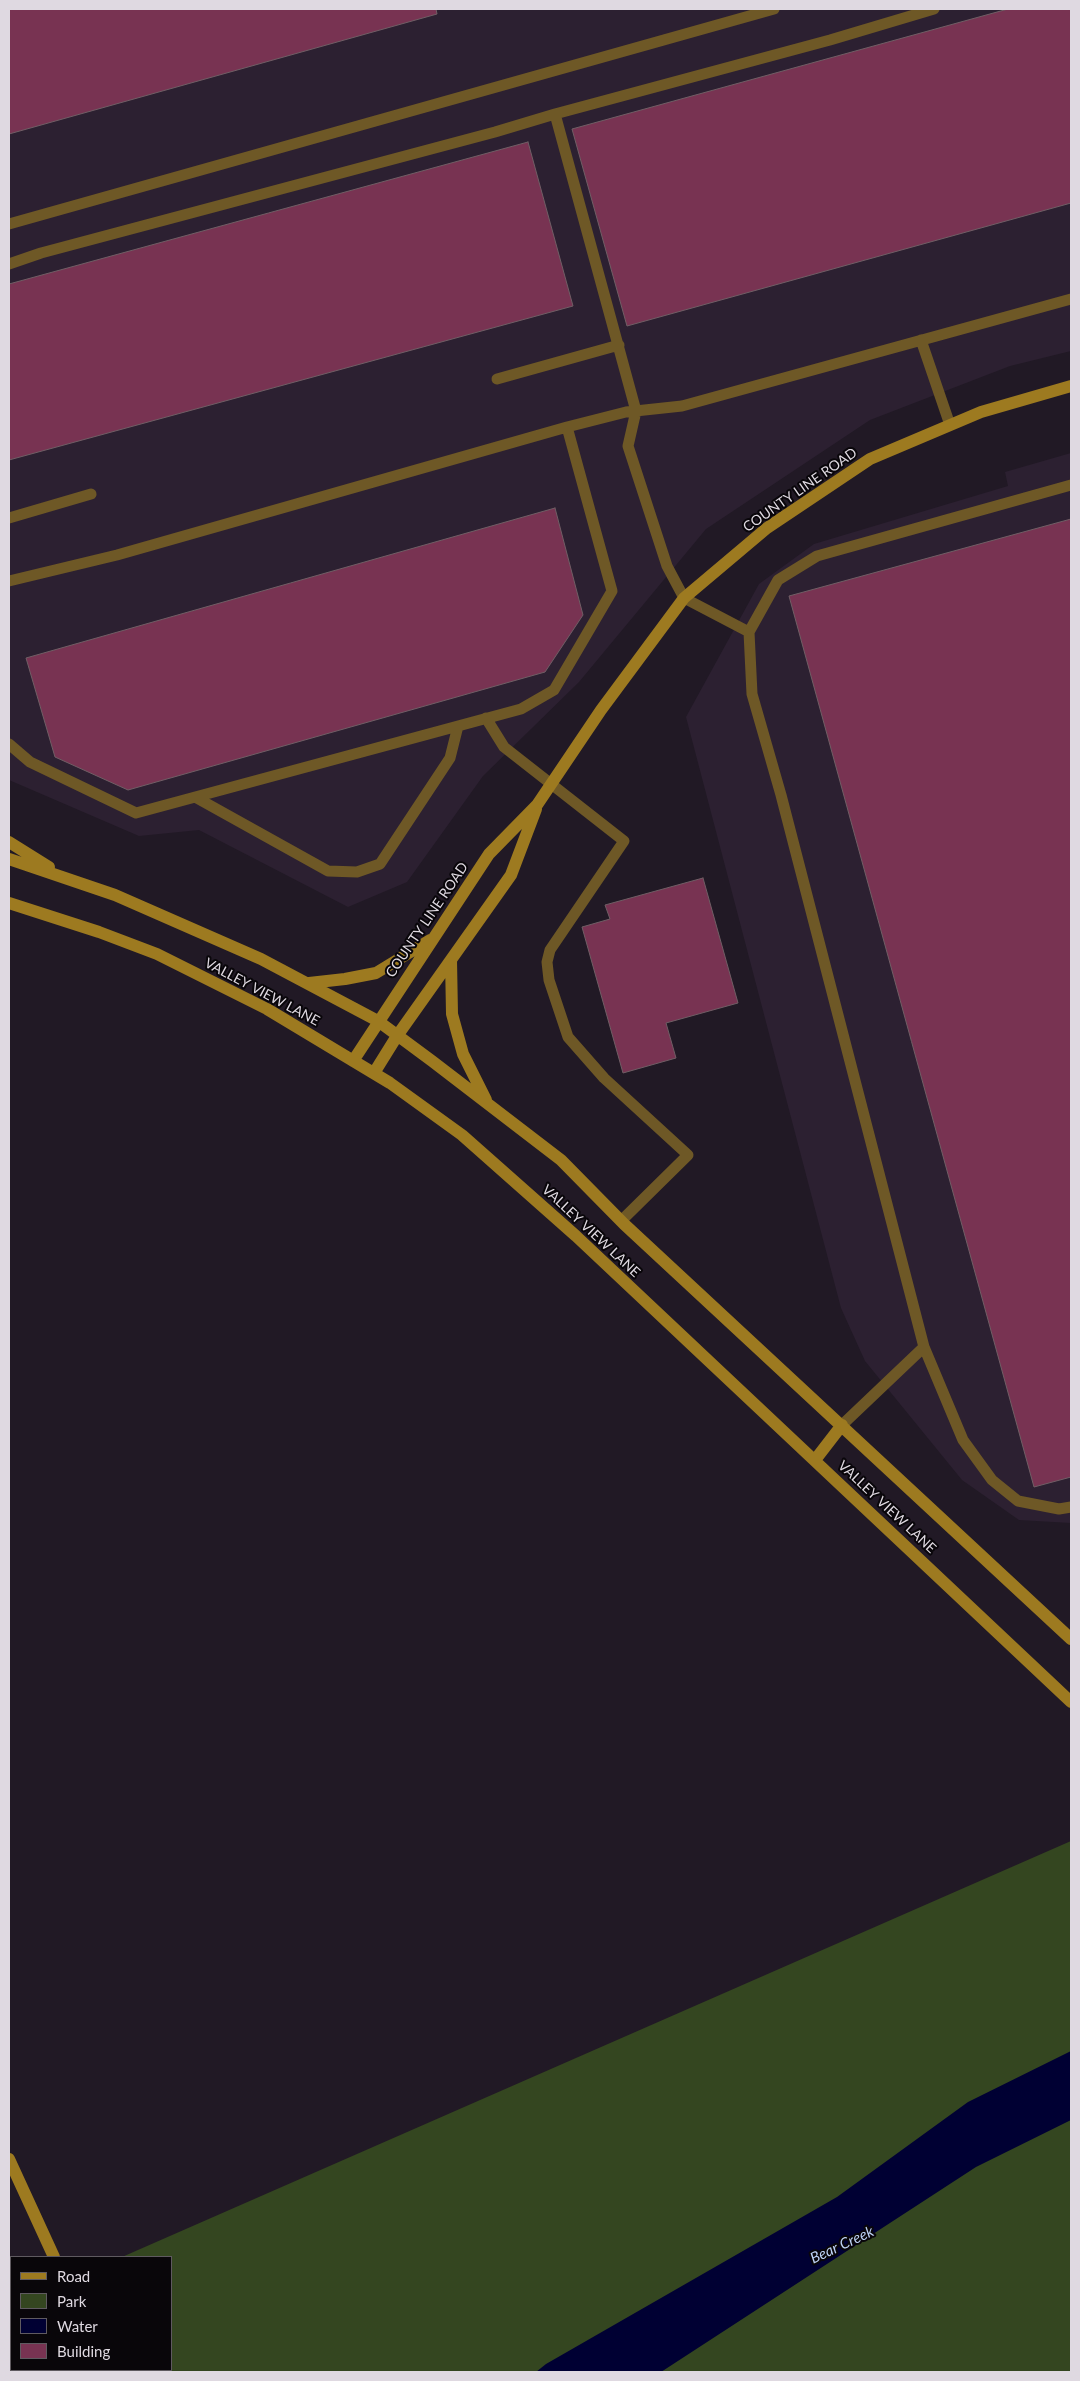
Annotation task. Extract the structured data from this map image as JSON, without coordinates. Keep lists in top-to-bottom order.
{
  "streets": {
    "main road": ["COUNTY LINE ROAD", "VALLEY VIEW LANE"]
  },
  "crossings": [
    ["COUNTY LINE ROAD", "VALLEY VIEW LANE"]
  ],
  "water": ["Bear Creek"],
  "legend": [
    "Road",
    "Park",
    "Water",
    "Building"
  ]
}
